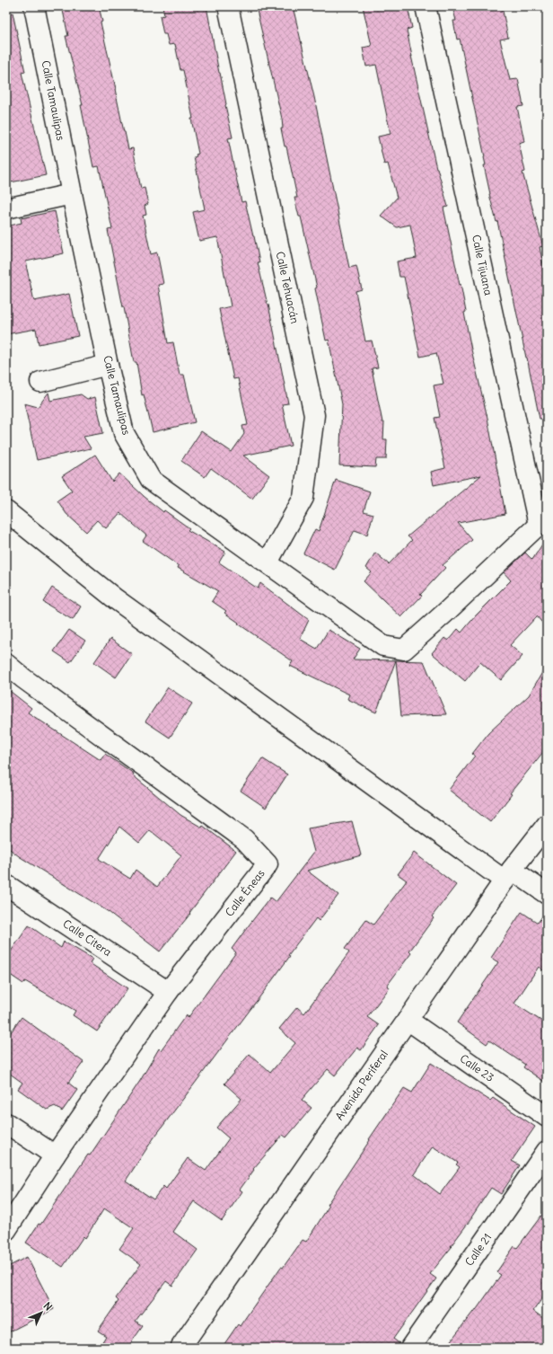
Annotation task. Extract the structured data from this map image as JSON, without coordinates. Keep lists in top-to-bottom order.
{
  "streets": {
    "street": [
      "Calle Tamaulipas",
      "Calle Tijuana",
      "Calle Tehuacán",
      "Calle Éneas",
      "Calle Citera",
      "Calle 23",
      "Avenida Periferal",
      "Calle 21"
    ]
  },
  "crossings": [
    ["Calle Tamaulipas", "Calle Tijuana"],
    ["Calle Tamaulipas", "Calle Tehuacán"],
    ["Calle Éneas", "Calle Citera"],
    ["Calle 23", "Avenida Periferal"]
  ],
  "north": "top right"
}
